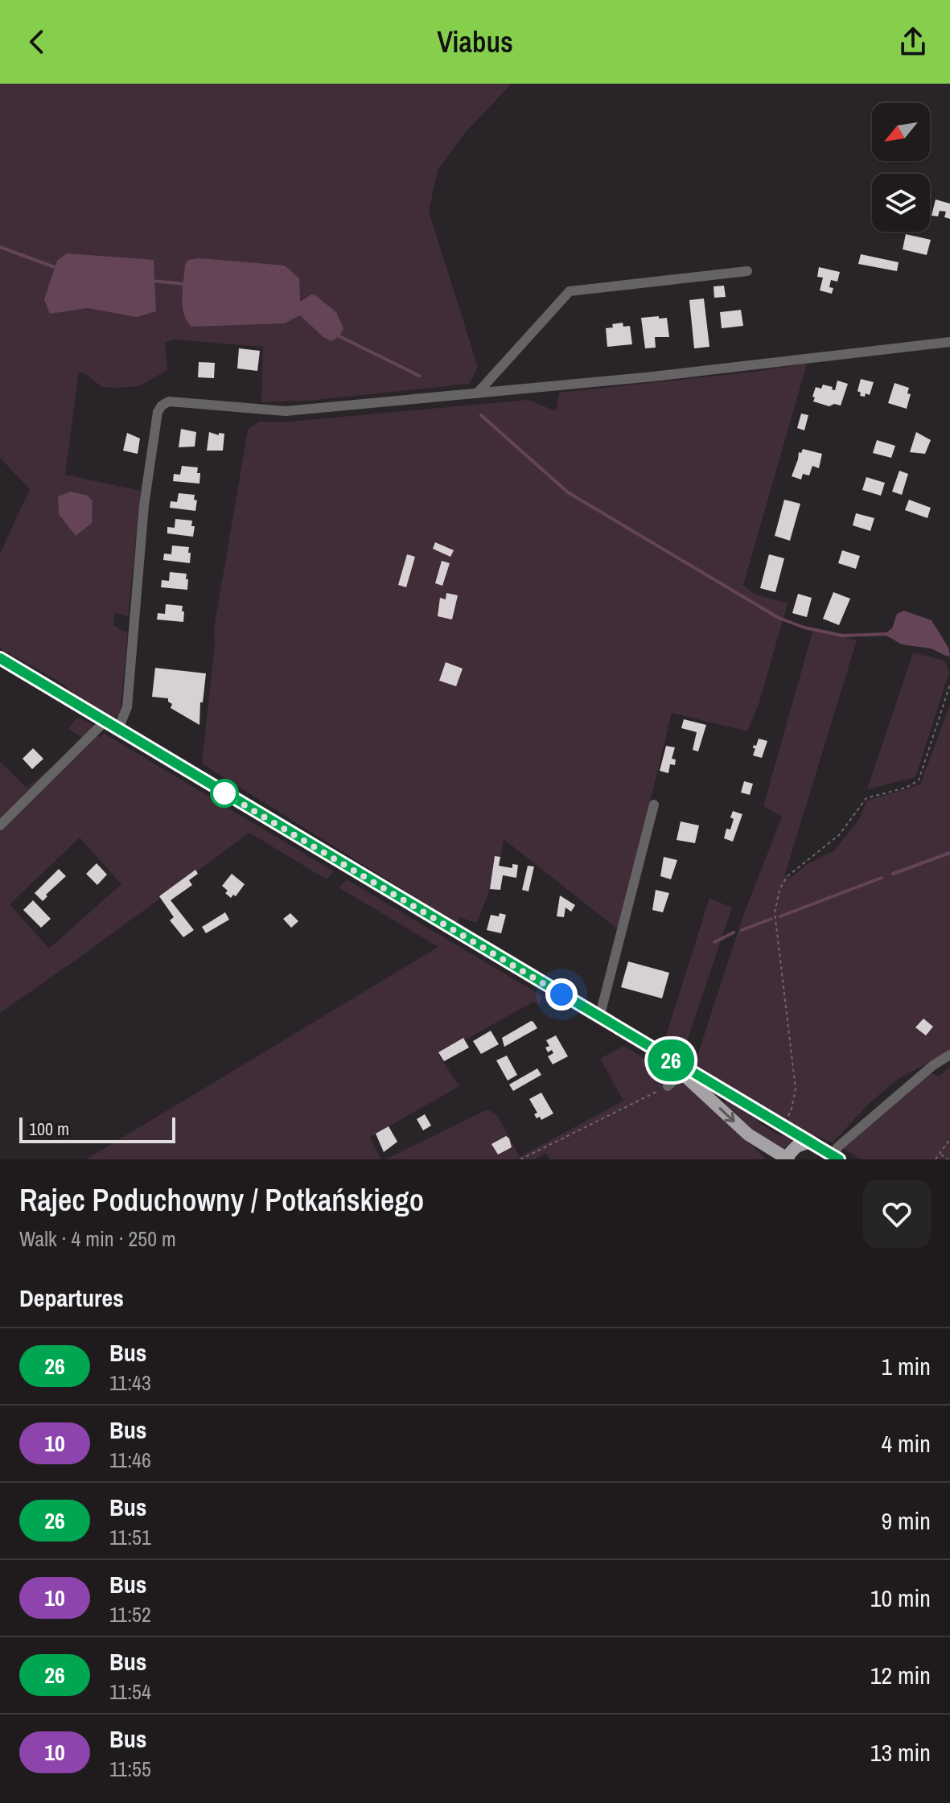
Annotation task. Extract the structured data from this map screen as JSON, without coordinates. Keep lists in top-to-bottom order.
{
  "lines": ["bus line 26"],
  "scale_bar": "100 m",
  "north": "bottom left",
  "page": {
    "header": "Viabus",
    "on_map": "26",
    "scale": "100 m",
    "heading": [
      ["Rajec Poduchowny / Potkańskiego", "Walk · 4 min · 250 m"],
      "Departures"
    ],
    "list": [
      {
        "mark": "26",
        "name": "Bus",
        "note": "11:43",
        "value": "1 min"
      },
      {
        "mark": "10",
        "name": "Bus",
        "note": "11:46",
        "value": "4 min"
      },
      {
        "mark": "26",
        "name": "Bus",
        "note": "11:51",
        "value": "9 min"
      },
      {
        "mark": "10",
        "name": "Bus",
        "note": "11:52",
        "value": "10 min"
      },
      {
        "mark": "26",
        "name": "Bus",
        "note": "11:54",
        "value": "12 min"
      },
      {
        "mark": "10",
        "name": "Bus",
        "note": "11:55",
        "value": "13 min"
      }
    ]
  }
}
